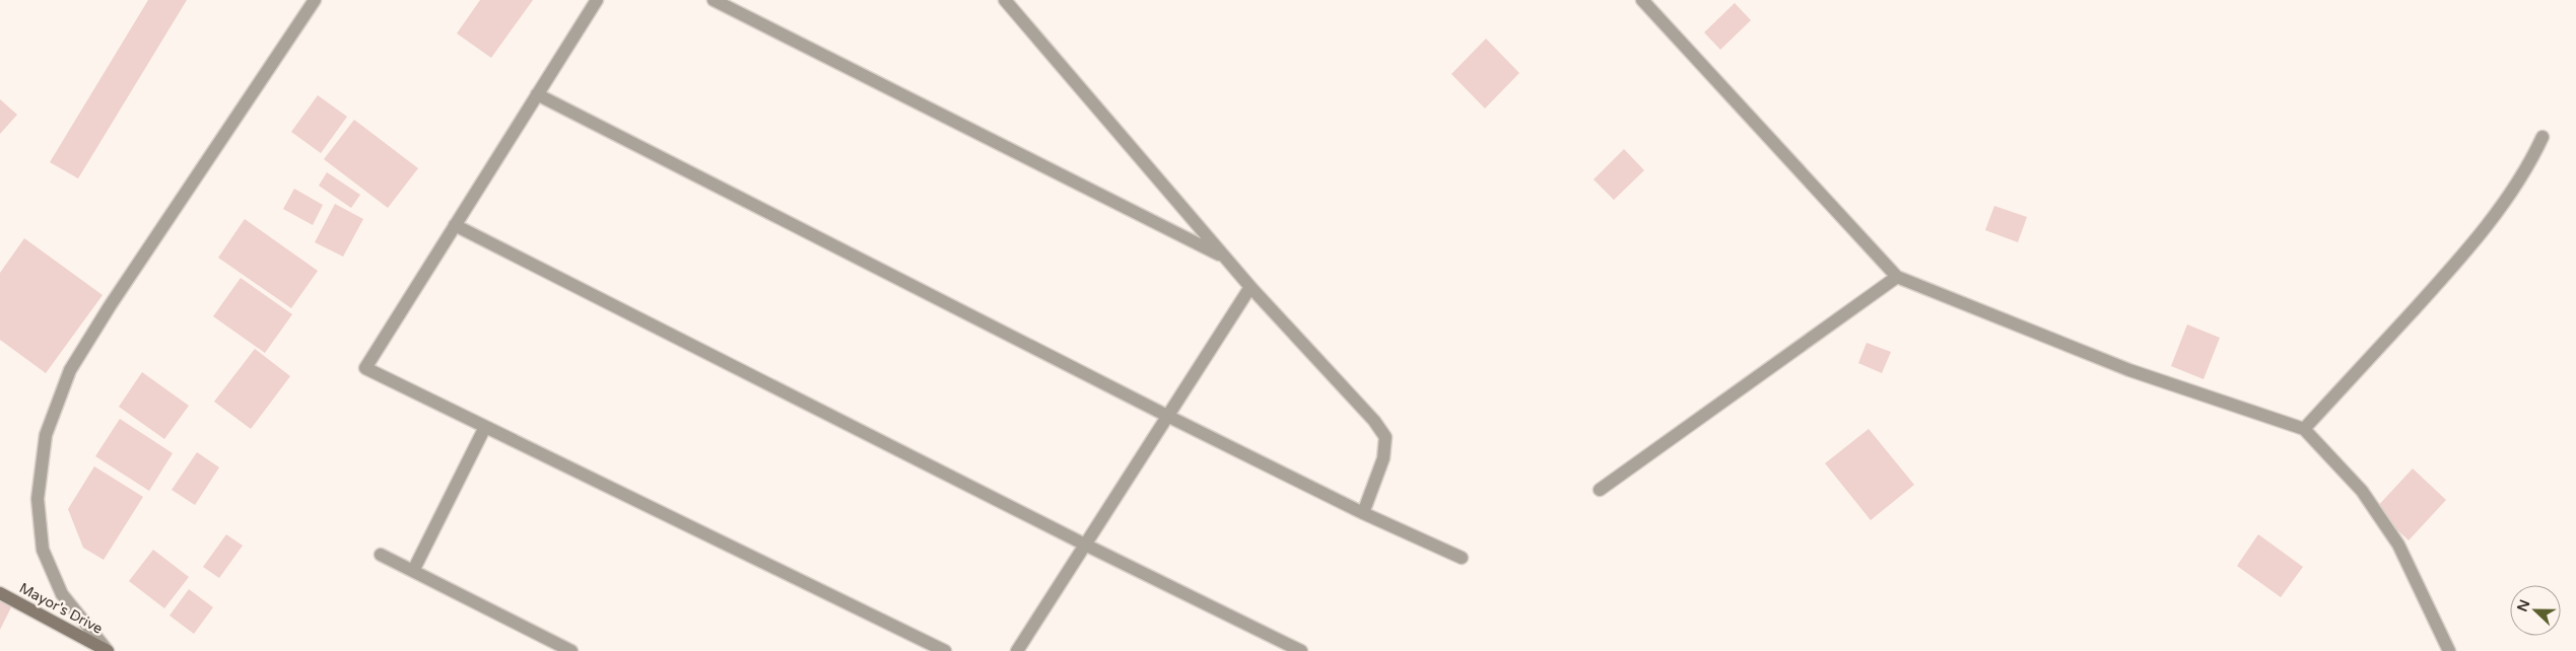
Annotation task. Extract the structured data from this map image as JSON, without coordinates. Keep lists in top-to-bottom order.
{
  "streets": {
    "street": ["Mayor's Drive"]
  },
  "north": "left"
}
